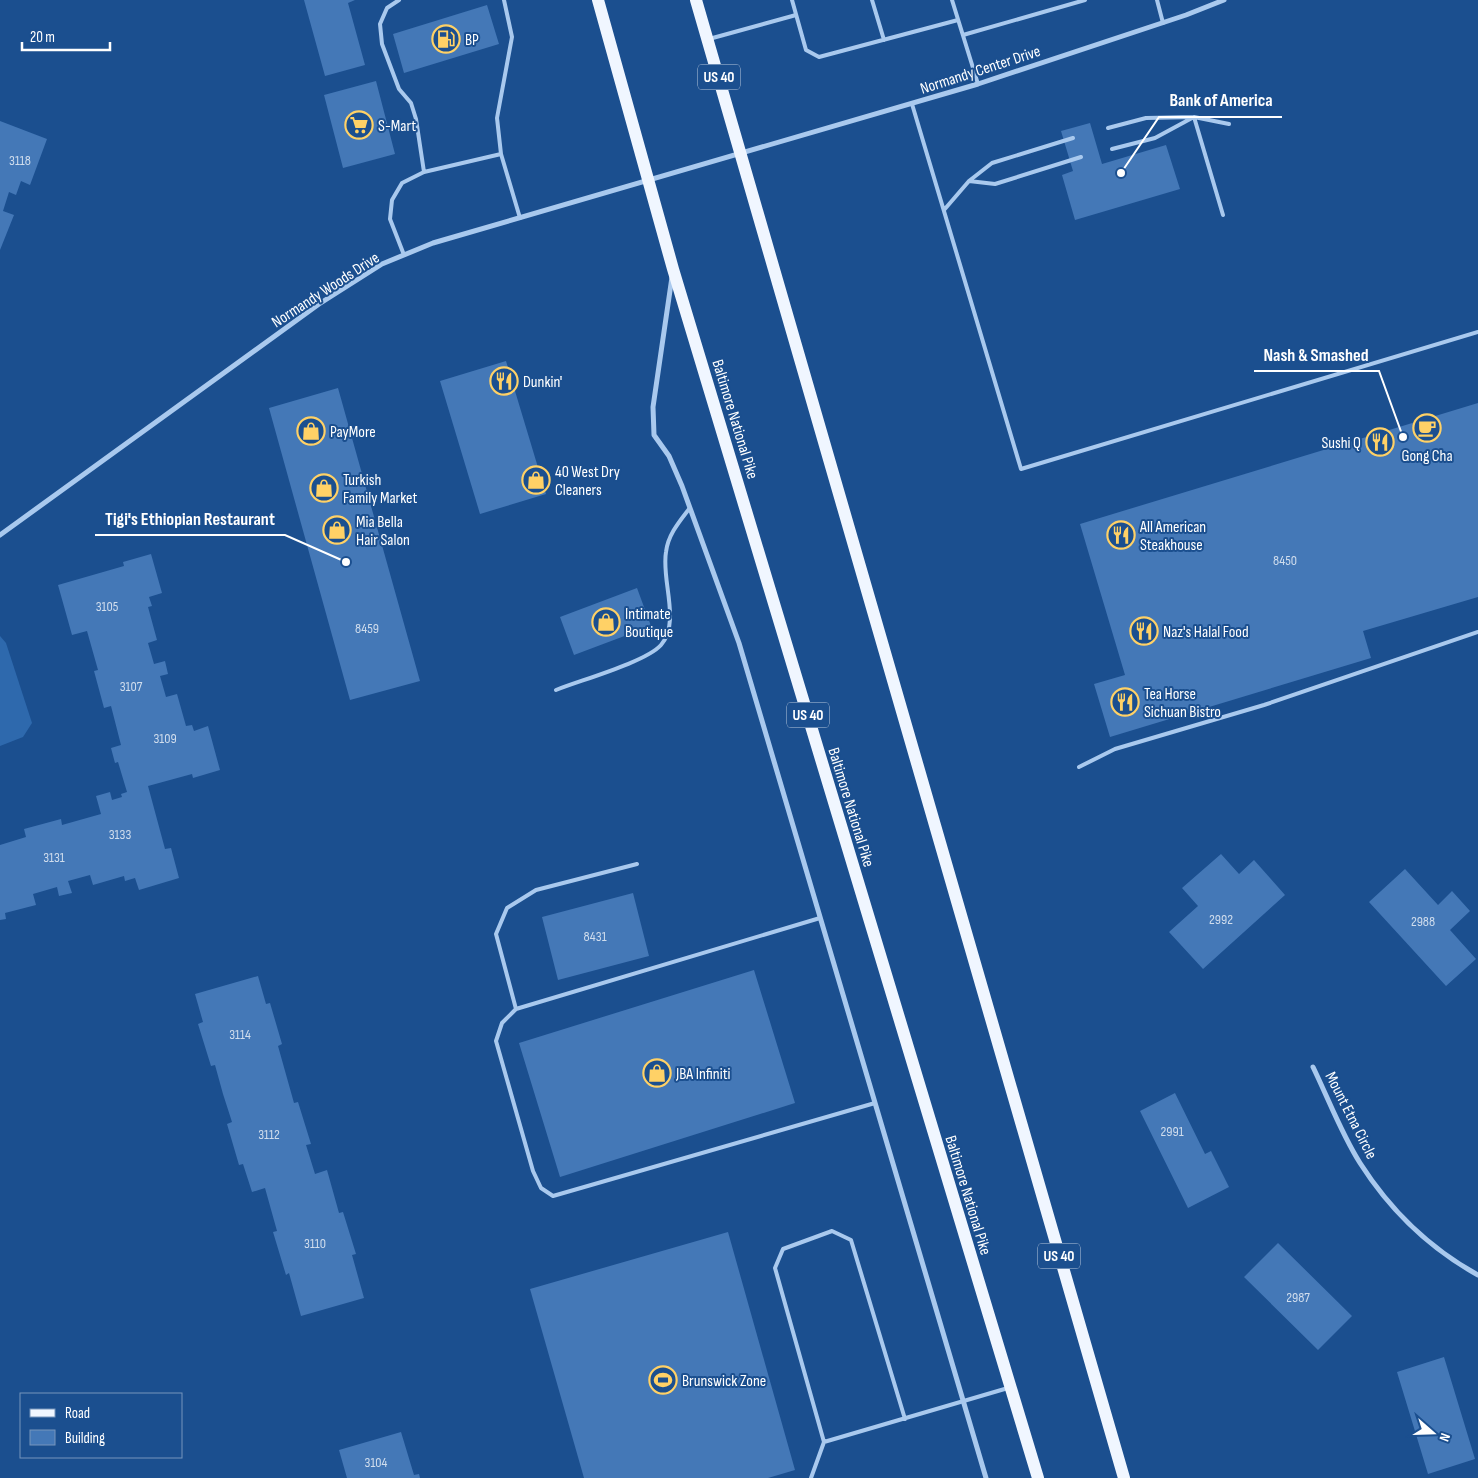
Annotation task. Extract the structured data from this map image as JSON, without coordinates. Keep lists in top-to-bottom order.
{
  "streets": {
    "main road": ["US 40", "Baltimore National Pike"],
    "street": ["Normandy Center Drive", "Normandy Woods Drive", "Mount Etna Circle"]
  },
  "crossings": [
    ["Normandy Center Drive", "US 40"],
    ["Normandy Center Drive", "Normandy Woods Drive"],
    ["US 40", "Normandy Woods Drive"],
    ["Normandy Woods Drive", "Baltimore National Pike"]
  ],
  "places": {
    "fuel station": ["BP"],
    "supermarket": ["S-Mart"],
    "other": ["Bank of America", "Nash & Smashed", "Tigi's Ethiopian Restaurant"],
    "restaurant": [
      "Dunkin'",
      "Sushi Q",
      "All American Steakhouse",
      "Naz's Halal Food",
      "Tea Horse Sichuan Bistro"
    ],
    "cafe": ["Gong Cha"],
    "shop": [
      "PayMore",
      "40 West Dry Cleaners",
      "Turkish Family Market",
      "Mia Bella Hair Salon",
      "Intimate Boutique",
      "JBA Infiniti"
    ],
    "sports": ["Brunswick Zone"]
  },
  "house_numbers": [
    "3118",
    "8450",
    "3105",
    "8459",
    "3107",
    "3109",
    "3133",
    "3131",
    "2992",
    "2988",
    "8431",
    "3114",
    "2991",
    "3112",
    "3110",
    "2987",
    "3104"
  ],
  "legend": ["Road", "Building"],
  "scale_bar": "20 m",
  "north": "right"
}
